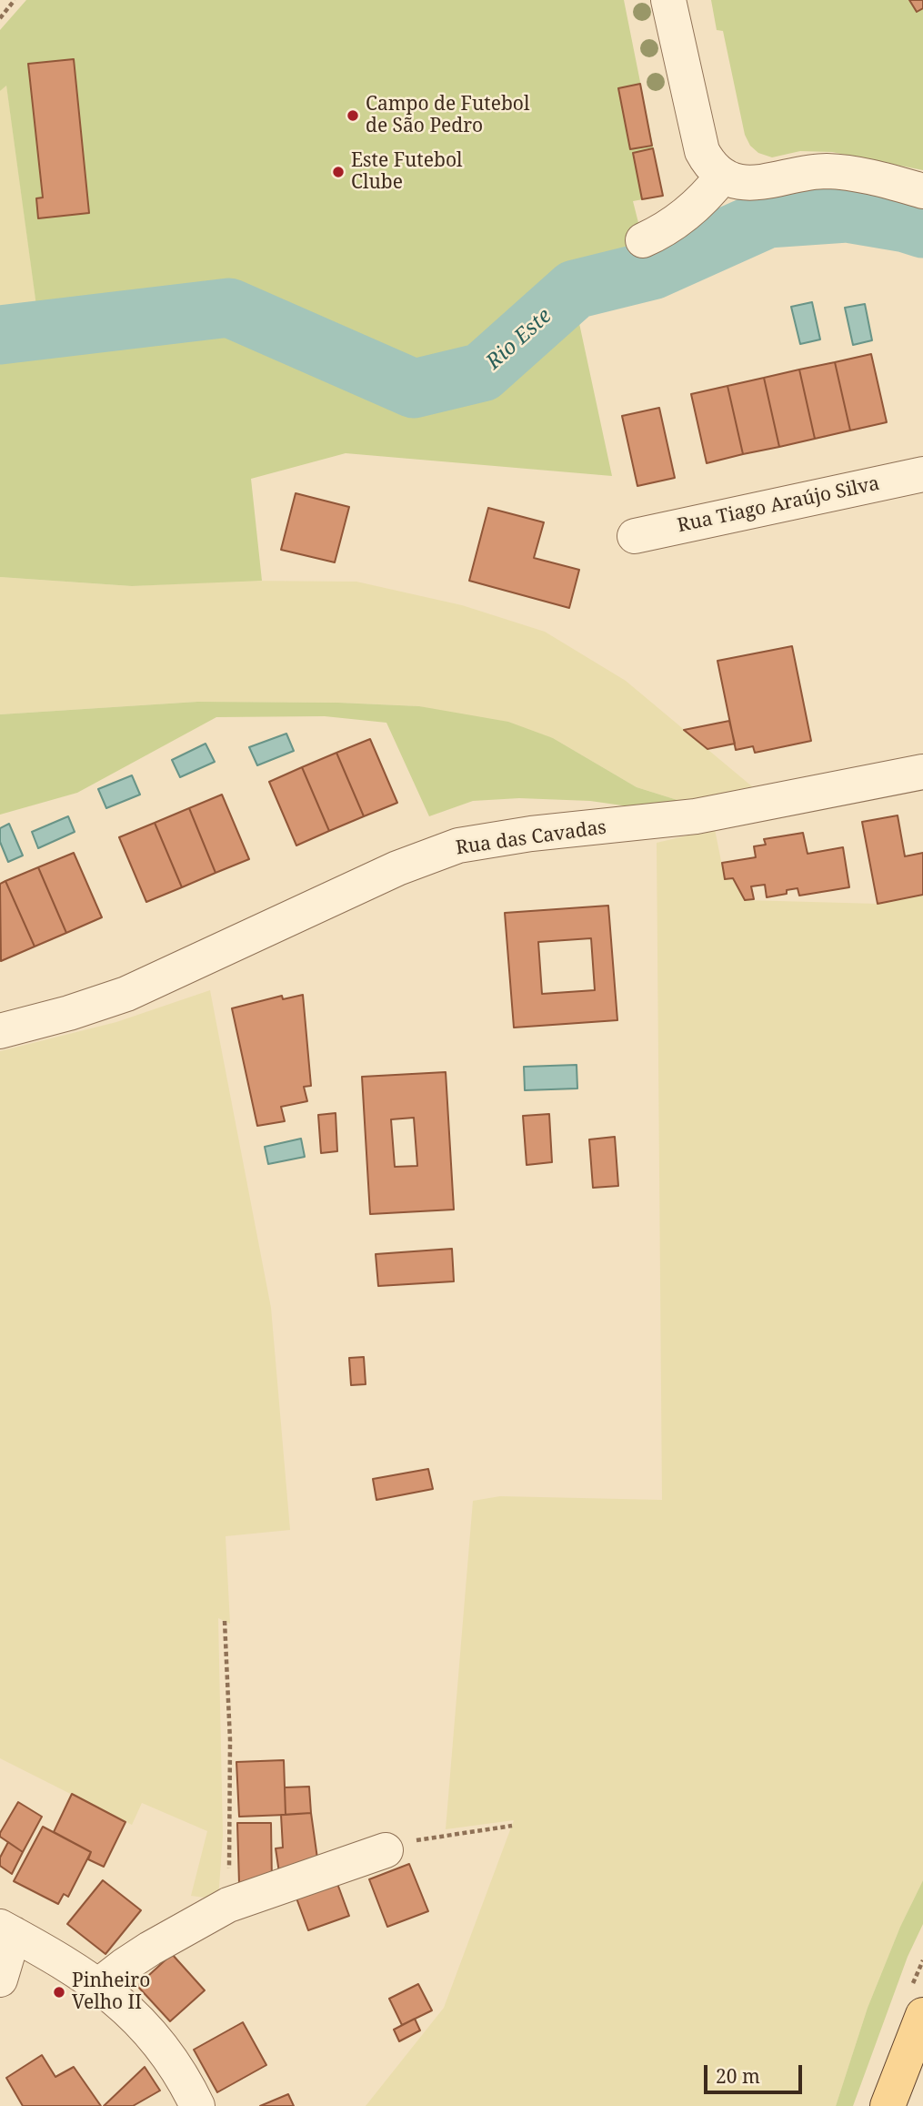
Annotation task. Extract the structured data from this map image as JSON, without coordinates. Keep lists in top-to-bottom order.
{
  "streets": {
    "street": ["Rua Tiago Araújo Silva", "Rua das Cavadas"]
  },
  "water": ["Rio Este"],
  "places": ["Campo de Futebol de São Pedro", "Este Futebol Clube", "Pinheiro Velho II"],
  "scale_bar": "20 m"
}
